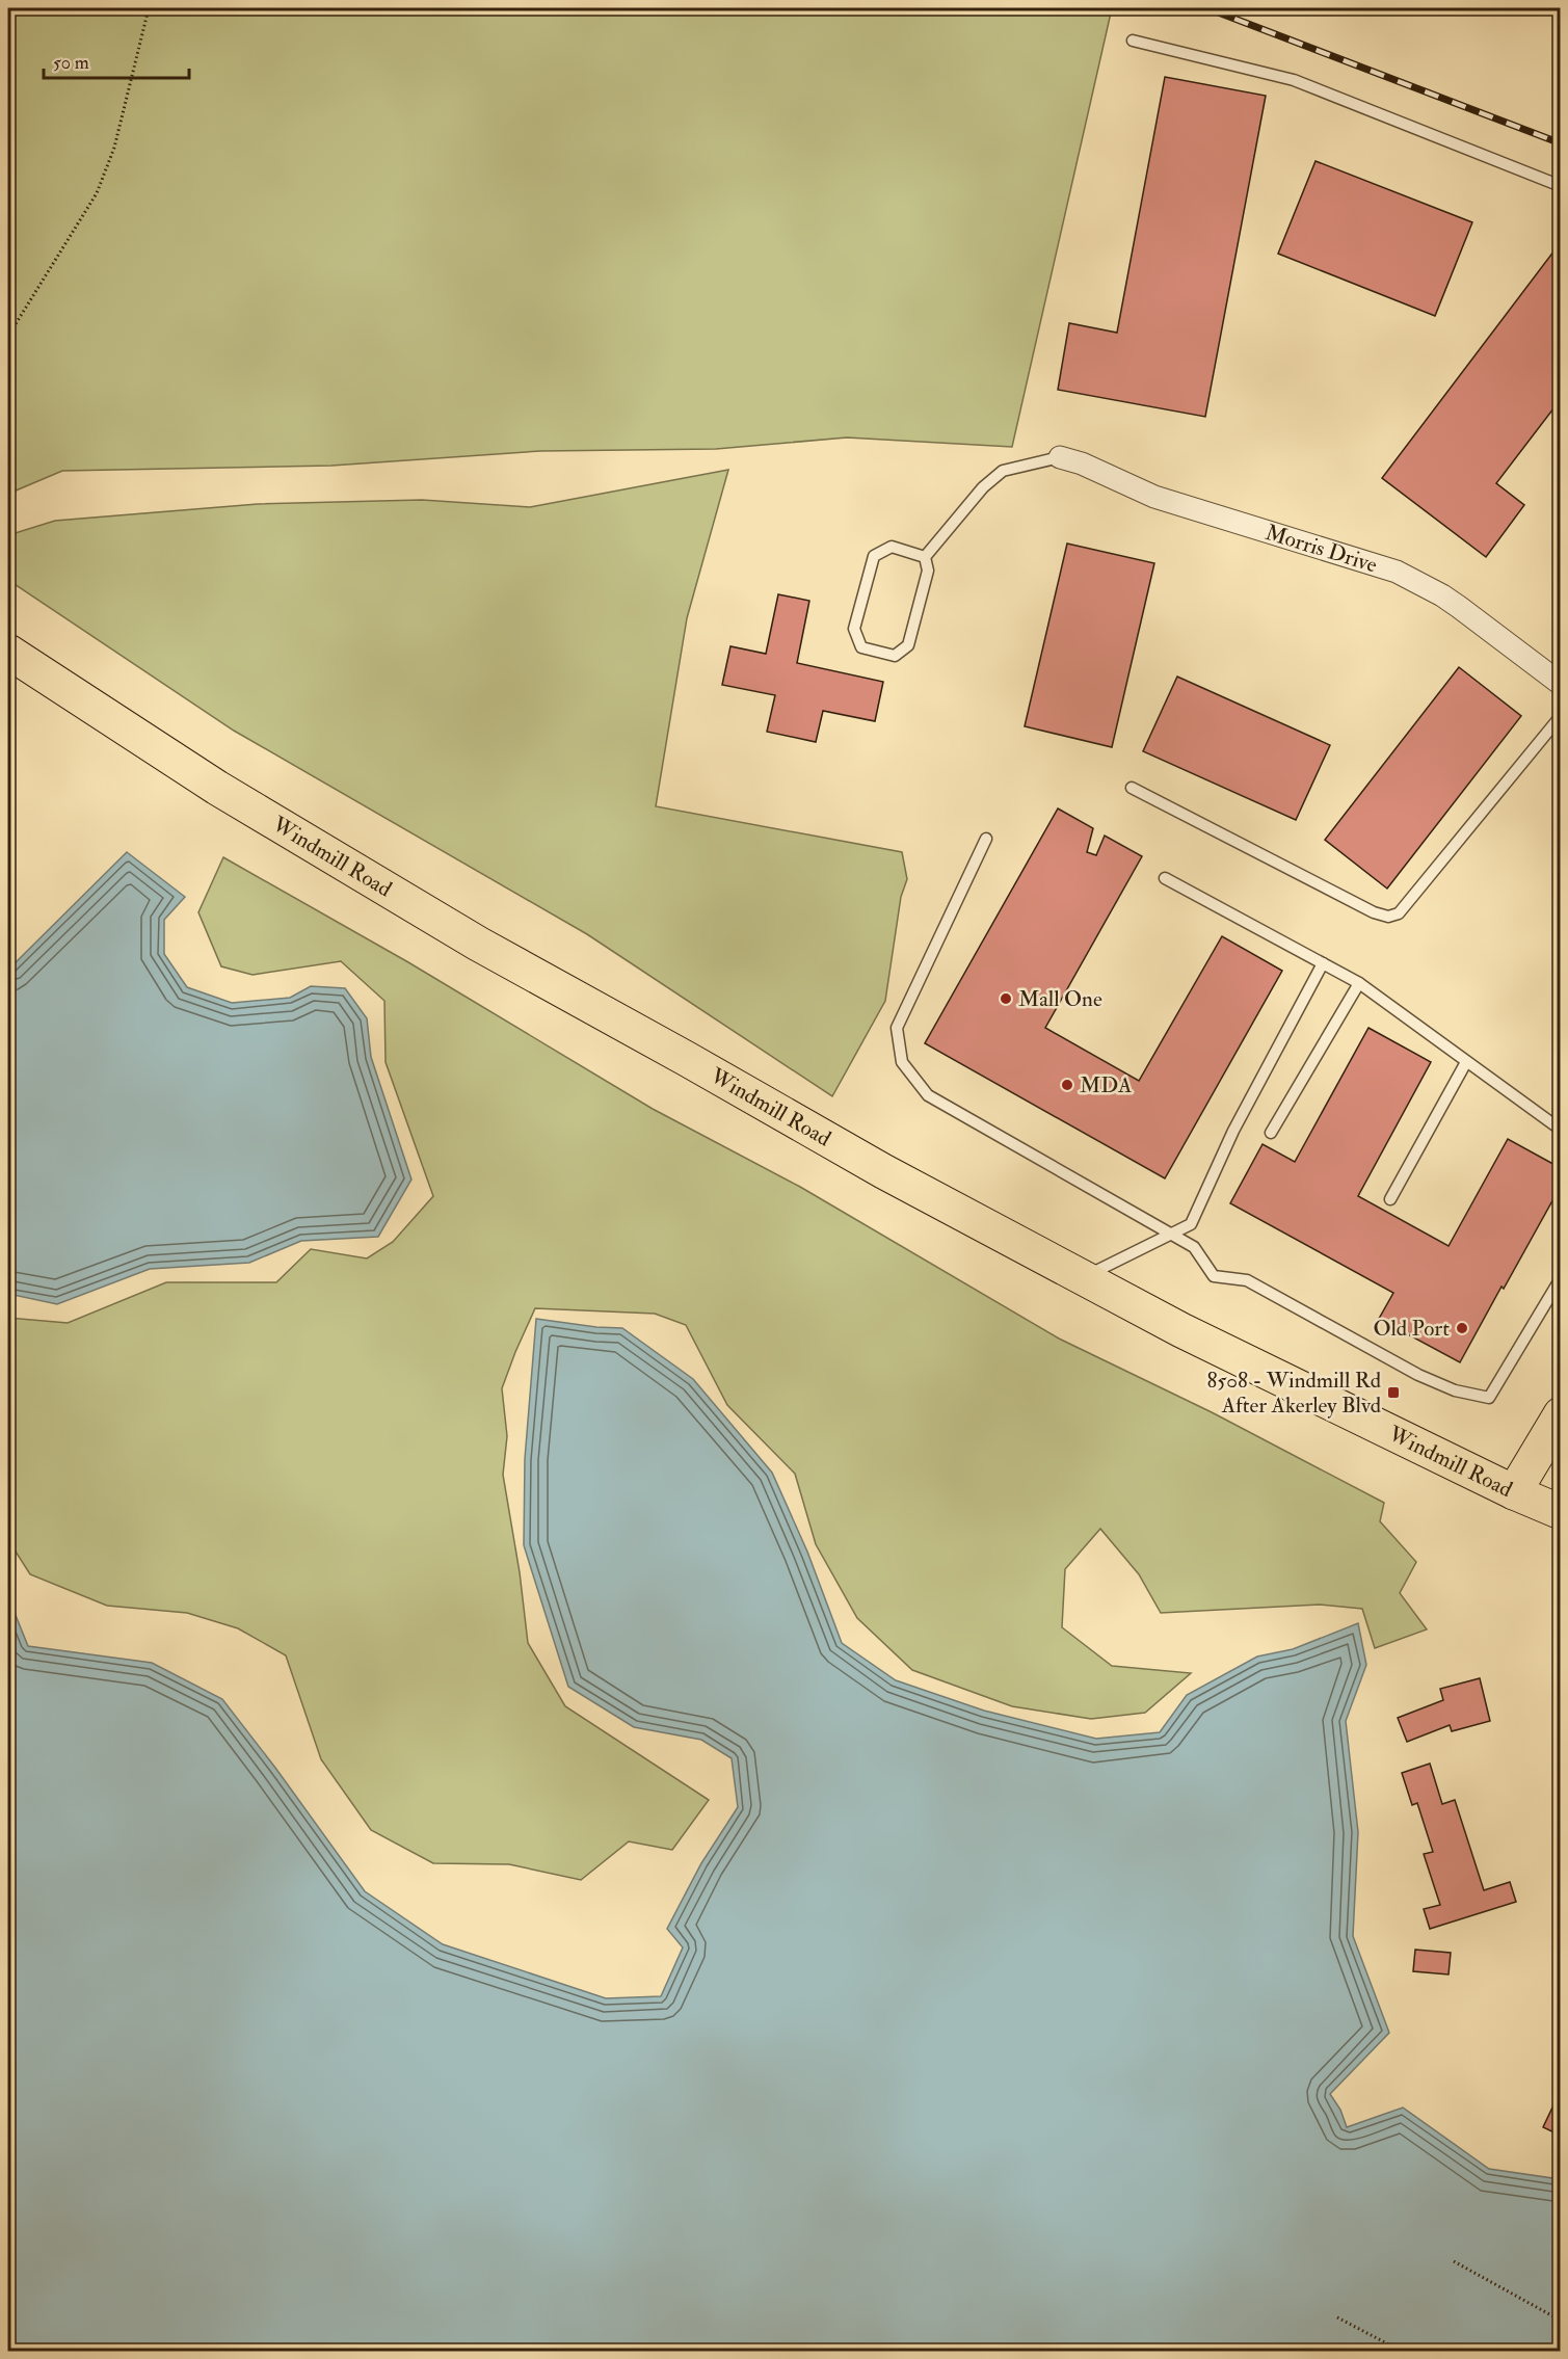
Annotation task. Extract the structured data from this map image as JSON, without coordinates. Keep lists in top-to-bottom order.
{
  "streets": {
    "main road": ["Windmill Road"],
    "street": ["Morris Drive"]
  },
  "places": {
    "other": ["Mall One", "MDA", "Old Port"],
    "transit": ["8508 - Windmill Rd After Akerley Blvd"]
  },
  "scale_bar": "50 m"
}
